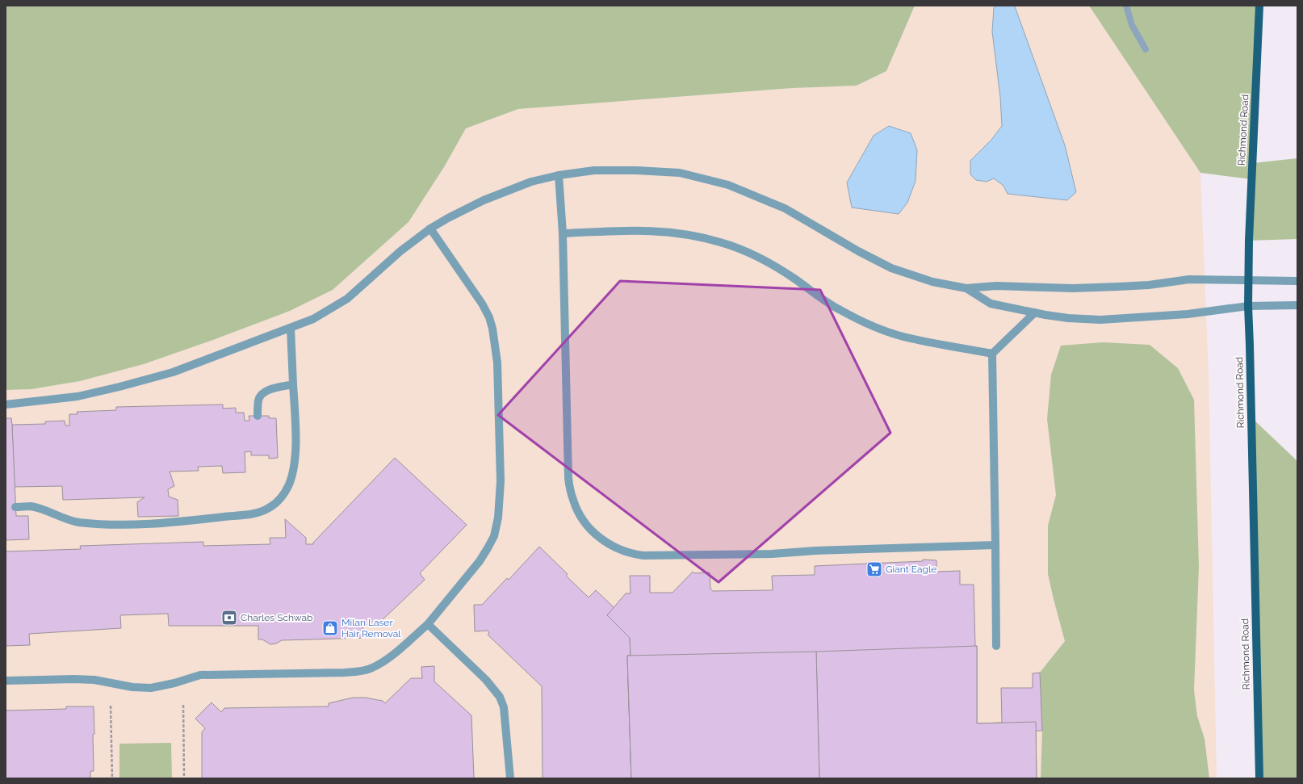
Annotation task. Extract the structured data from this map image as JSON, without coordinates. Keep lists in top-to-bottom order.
{
  "streets": {
    "main road": ["Richmond Road"]
  },
  "places": {
    "supermarket": ["Giant Eagle"],
    "bank": ["Charles Schwab"],
    "shop": ["Milan Laser Hair Removal"]
  }
}
